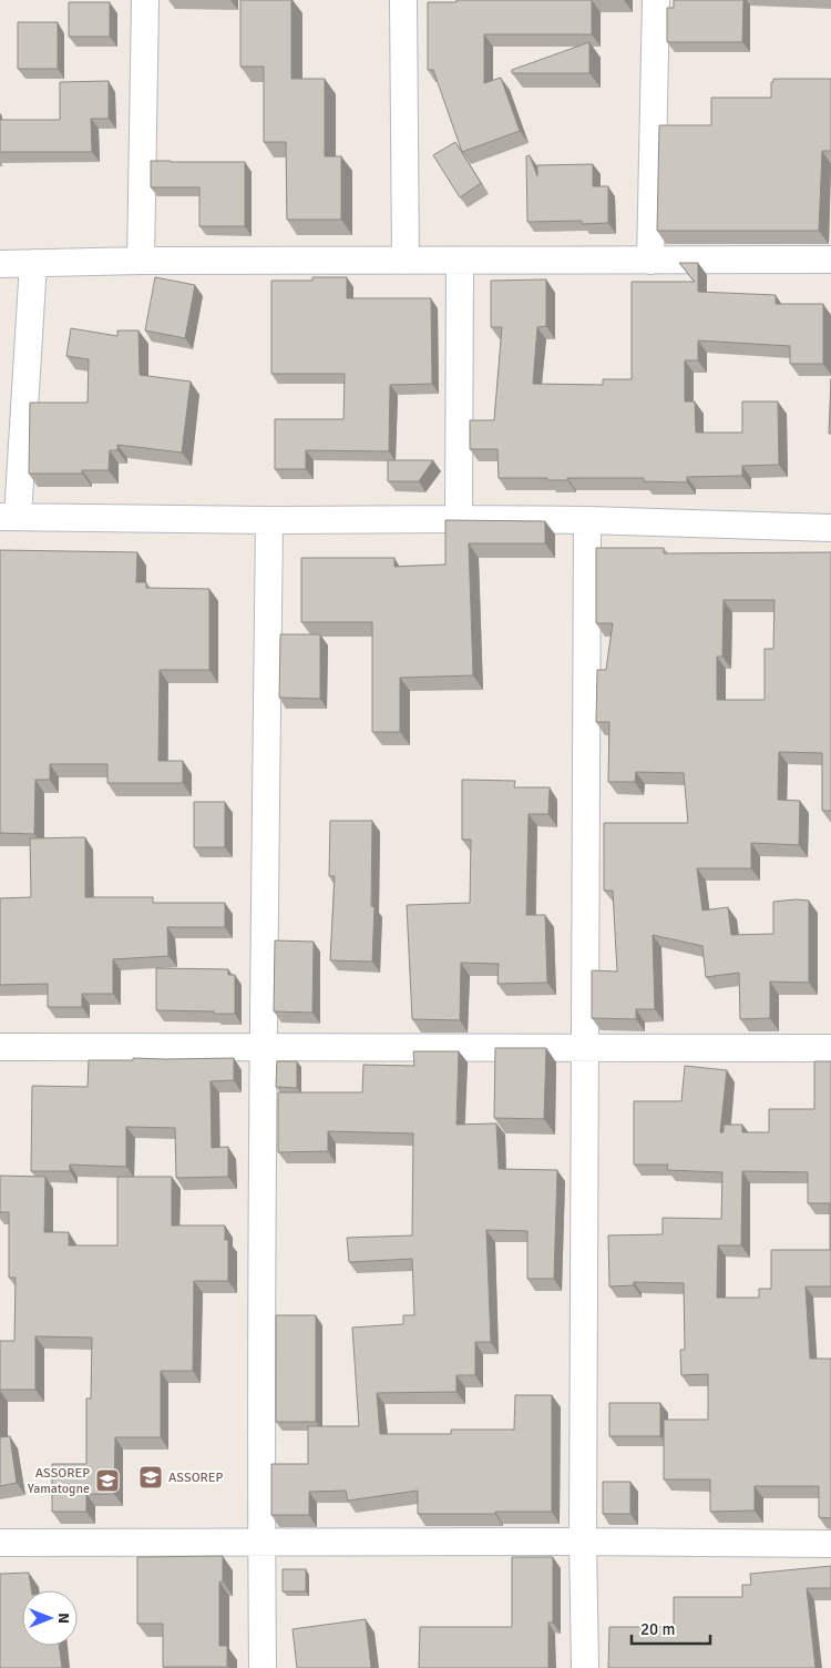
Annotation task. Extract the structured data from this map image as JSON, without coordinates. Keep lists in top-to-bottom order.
{
  "places": {
    "school or university": ["ASSOREP", "ASSOREP Yamatogne"]
  },
  "scale_bar": "20 m",
  "north": "right"
}
